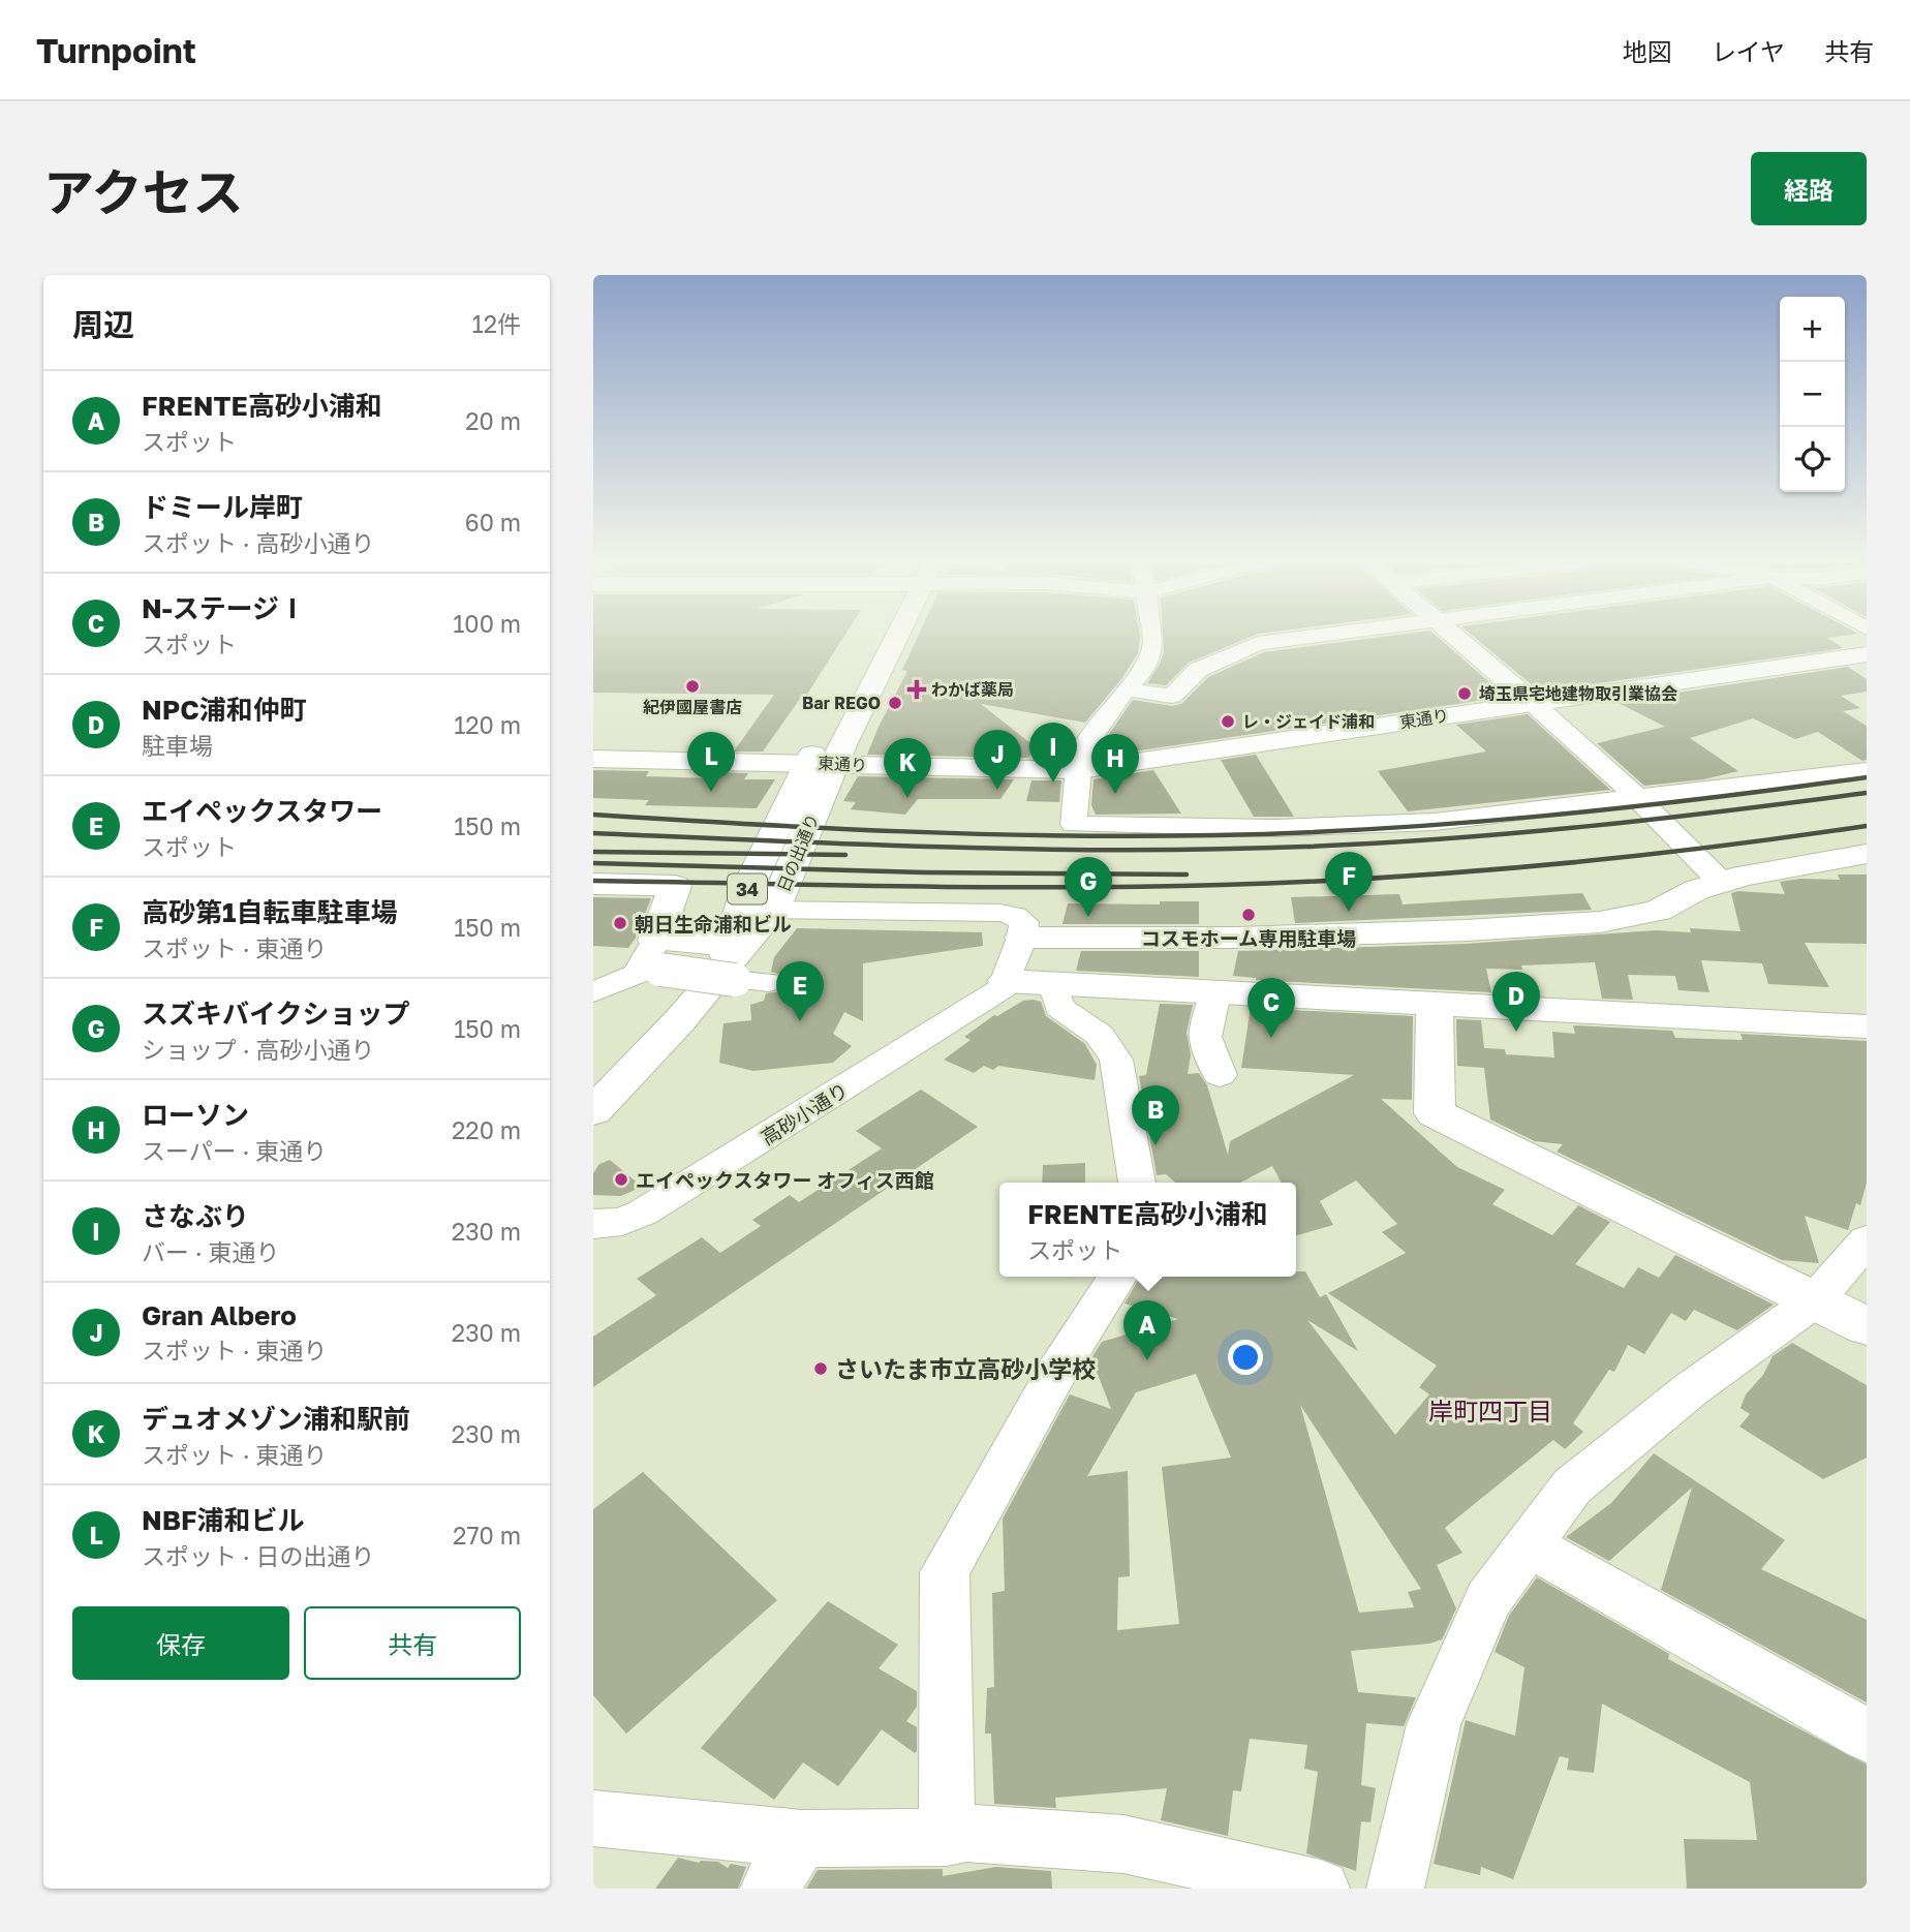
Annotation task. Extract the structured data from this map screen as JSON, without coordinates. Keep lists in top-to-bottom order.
{
  "streets": {
    "street": [
      "東通り",
      "日の出通り",
      "34",
      "高砂小通り"
    ]
  },
  "crossings": [
    ["東通り", "日の出通り"]
  ],
  "districts": ["岸町四丁目"],
  "places": {
    "other": [
      "紀伊國屋書店",
      "埼玉県宅地建物取引業協会",
      "Bar REGO",
      "レ・ジェイド浦和",
      "コスモホーム専用駐車場",
      "朝日生命浦和ビル",
      "エイペックスタワー オフィス西館",
      "さいたま市立高砂小学校"
    ],
    "health": ["わかば薬局"]
  },
  "page": {
    "header": "Turnpoint",
    "nav": ["地図", "レイヤ", "共有"],
    "title": "アクセス",
    "buttons": [
      "経路",
      ["保存", "共有"]
    ],
    "heading": ["周辺", "12件"],
    "map_buttons": ["+", "−"],
    "list": [
      {
        "mark": "A",
        "name": "FRENTE高砂小浦和",
        "note": "スポット",
        "value": "20 m"
      },
      {
        "mark": "B",
        "name": "ドミール岸町",
        "note": "スポット · 高砂小通り",
        "value": "60 m"
      },
      {
        "mark": "C",
        "name": "N-ステージⅠ",
        "note": "スポット",
        "value": "100 m"
      },
      {
        "mark": "D",
        "name": "NPC浦和仲町",
        "note": "駐車場",
        "value": "120 m"
      },
      {
        "mark": "E",
        "name": "エイペックスタワー",
        "note": "スポット",
        "value": "150 m"
      },
      {
        "mark": "F",
        "name": "高砂第1自転車駐車場",
        "note": "スポット · 東通り",
        "value": "150 m"
      },
      {
        "mark": "G",
        "name": "スズキバイクショップ",
        "note": "ショップ · 高砂小通り",
        "value": "150 m"
      },
      {
        "mark": "H",
        "name": "ローソン",
        "note": "スーパー · 東通り",
        "value": "220 m"
      },
      {
        "mark": "I",
        "name": "さなぶり",
        "note": "バー · 東通り",
        "value": "230 m"
      },
      {
        "mark": "J",
        "name": "Gran Albero",
        "note": "スポット · 東通り",
        "value": "230 m"
      },
      {
        "mark": "K",
        "name": "デュオメゾン浦和駅前",
        "note": "スポット · 東通り",
        "value": "230 m"
      },
      {
        "mark": "L",
        "name": "NBF浦和ビル",
        "note": "スポット · 日の出通り",
        "value": "270 m"
      }
    ],
    "pins": [
      "I",
      "J",
      "L",
      "H",
      "K",
      "F",
      "G",
      "E",
      "D",
      "C",
      "B",
      "A"
    ],
    "popup": ["FRENTE高砂小浦和", "スポット"]
  }
}
